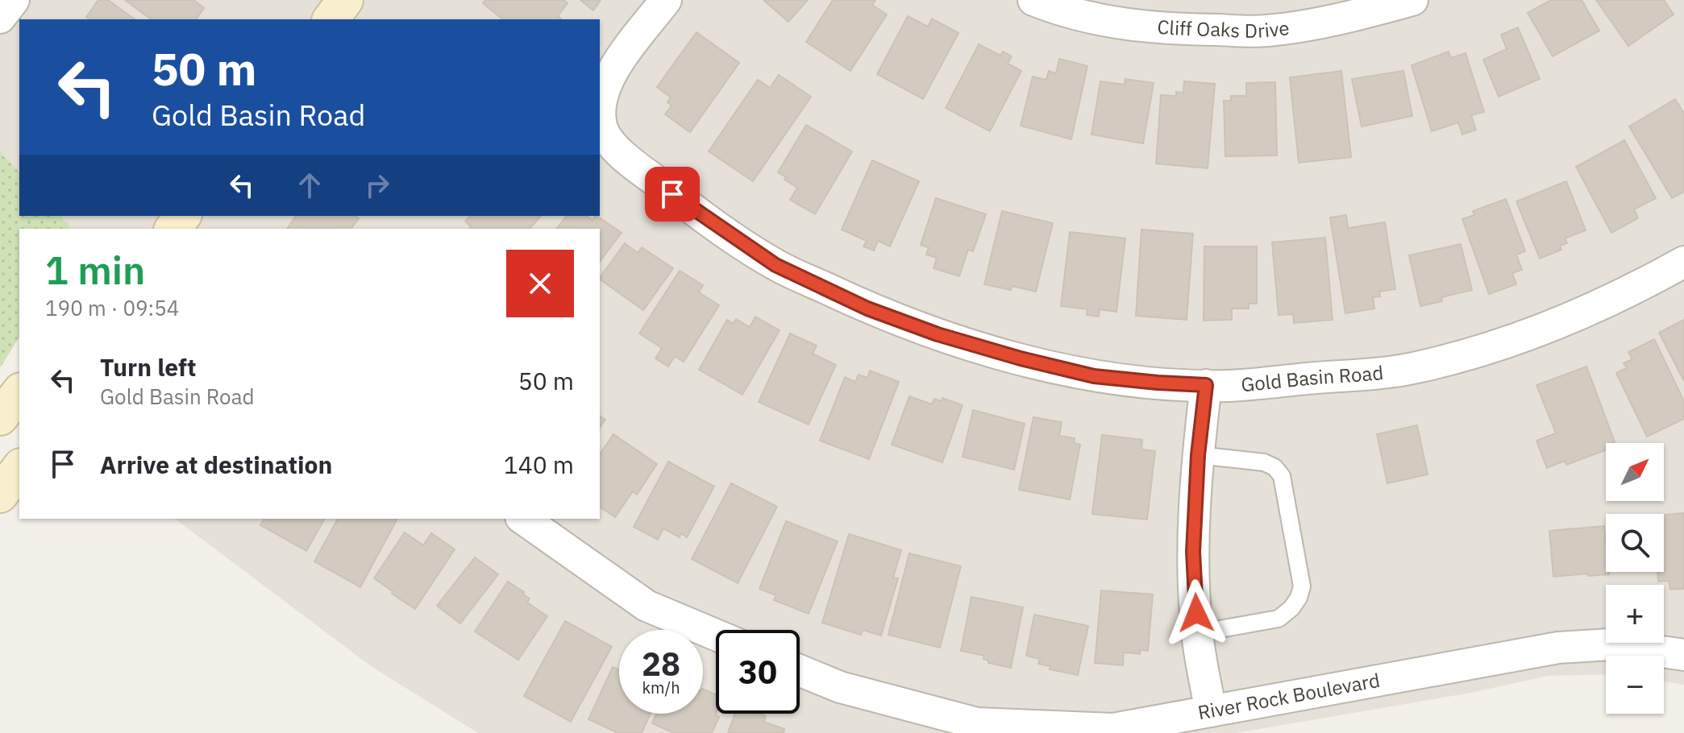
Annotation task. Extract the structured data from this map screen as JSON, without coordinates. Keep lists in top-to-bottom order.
{
  "streets": {
    "street": ["Cliff Oaks Drive", "Gold Basin Road", "River Rock Boulevard"]
  },
  "north": "top right",
  "page": {
    "turn": ["50 m", "Gold Basin Road"],
    "heading": ["1 min", "190 m · 09:54"],
    "list": [
      {
        "name": "Turn left",
        "note": "Gold Basin Road",
        "value": "50 m"
      },
      {
        "name": "Arrive at destination",
        "value": "140 m"
      }
    ],
    "map_buttons": ["+", "−"],
    "speed": "28 km/h",
    "limit": "30"
  }
}
